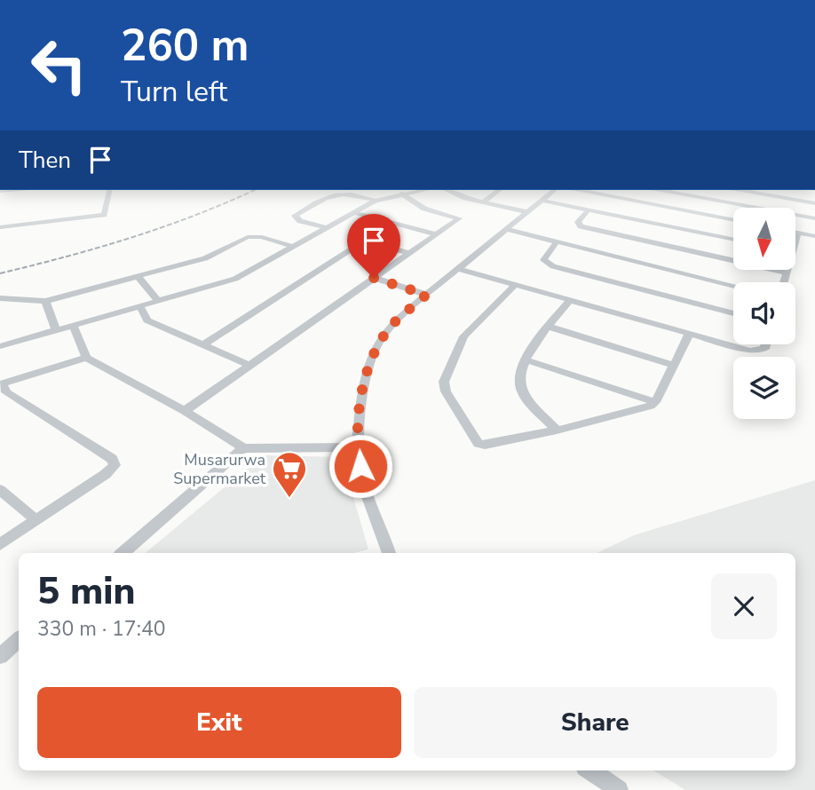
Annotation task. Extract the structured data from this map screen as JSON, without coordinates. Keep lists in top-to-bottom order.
{
  "places": {
    "supermarket": ["Musarurwa Supermarket"]
  },
  "north": "bottom",
  "page": {
    "turn": ["260 m", "Turn left"],
    "then": "Then",
    "heading": ["5 min", "330 m · 17:40"],
    "buttons": ["Exit", "Share"]
  }
}
